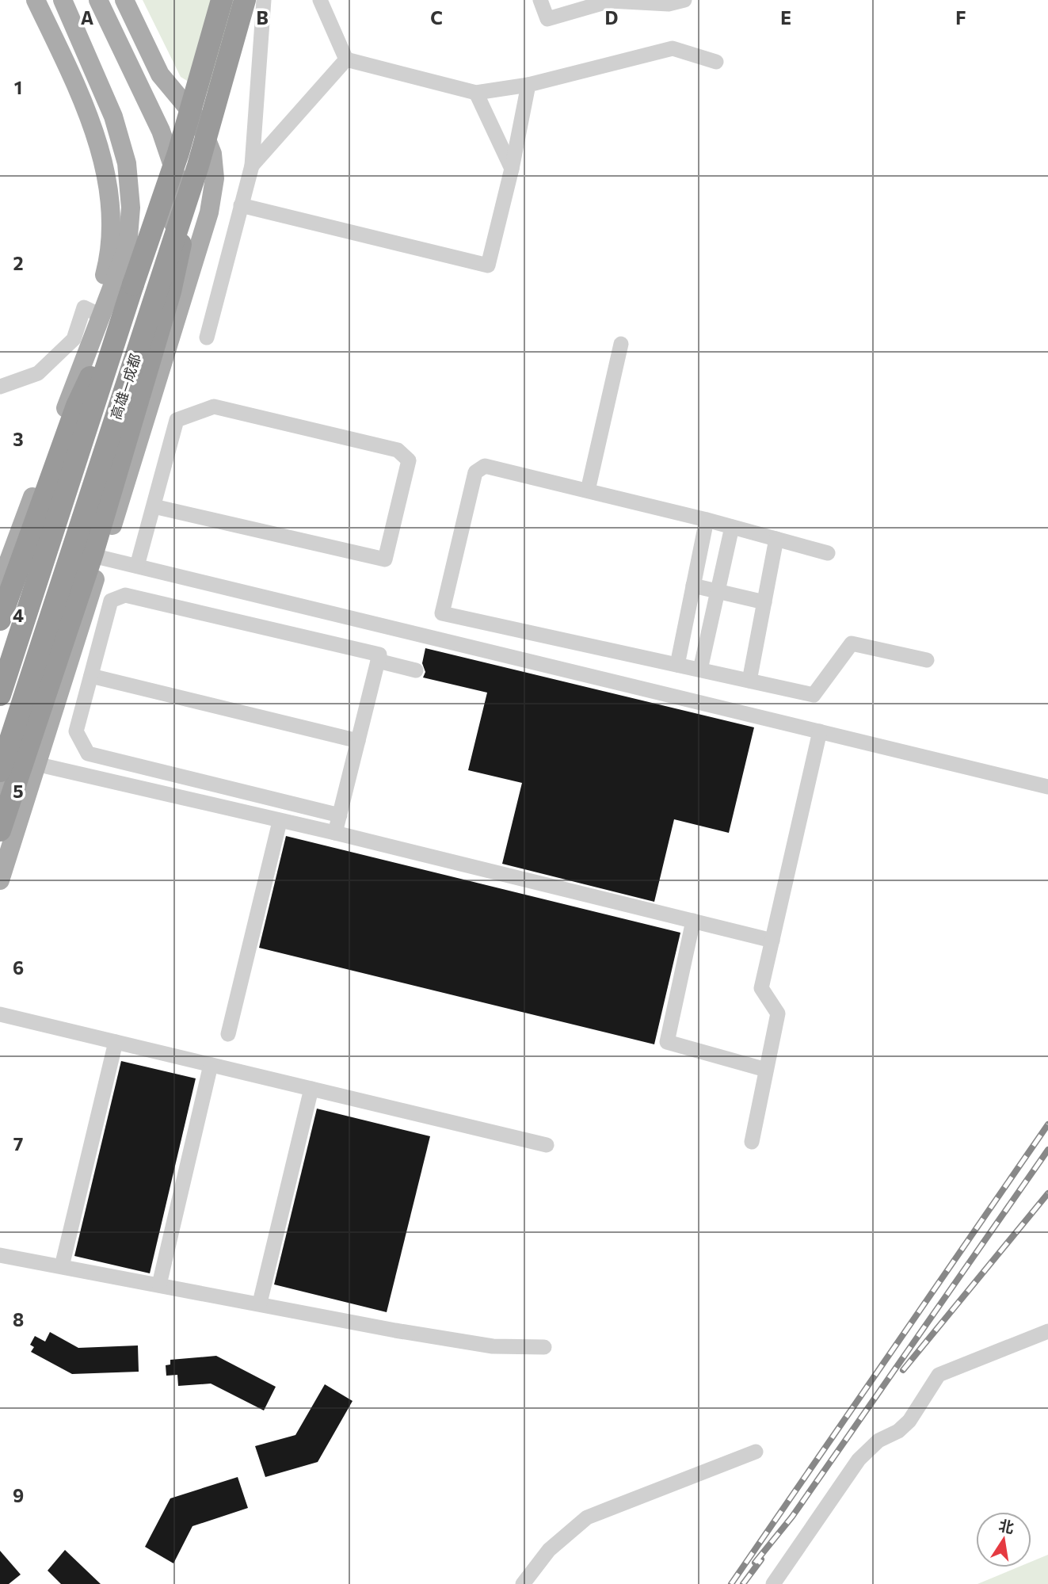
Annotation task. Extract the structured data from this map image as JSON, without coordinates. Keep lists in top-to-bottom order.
{
  "streets": {
    "highway": ["高雄—成都"]
  },
  "north": "top",
  "grid": {
    "columns": [
      "A",
      "B",
      "C",
      "D",
      "E",
      "F"
    ],
    "rows": [
      "1",
      "2",
      "3",
      "4",
      "5",
      "6",
      "7",
      "8",
      "9"
    ]
  }
}
